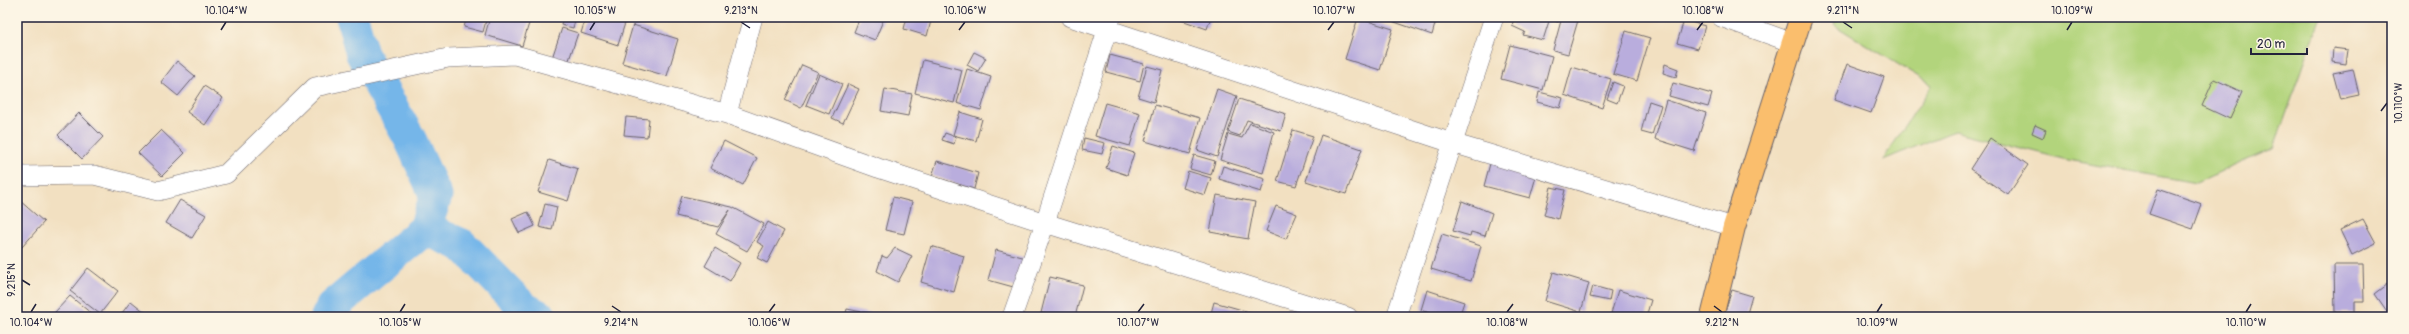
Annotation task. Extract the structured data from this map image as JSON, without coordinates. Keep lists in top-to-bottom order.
{
  "scale_bar": "20 m",
  "coordinates": [
    "10.104°W",
    "10.105°W",
    "9.213°N",
    "10.106°W",
    "10.107°W",
    "10.108°W",
    "9.211°N",
    "10.109°W",
    "10.110°W",
    "9.215°N",
    "9.214°N",
    "9.212°N"
  ]
}
